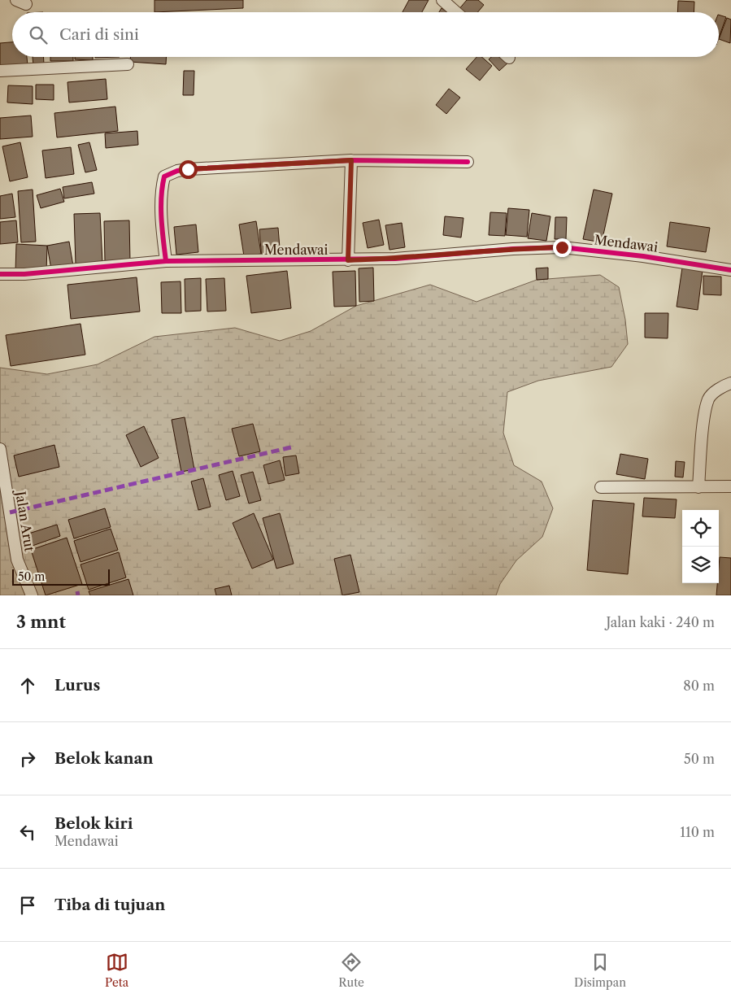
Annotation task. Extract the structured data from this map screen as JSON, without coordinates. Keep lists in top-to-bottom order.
{
  "streets": {
    "street": ["Mendawai", "Jalan Arut"]
  },
  "scale_bar": "50 m",
  "page": {
    "search": "Cari di sini",
    "scale": "50 m",
    "heading": ["3 mnt", "Jalan kaki · 240 m"],
    "list": [
      ["Lurus", "80 m"],
      ["Belok kanan", "50 m"],
      ["Belok kiri", "Mendawai", "110 m"],
      "Tiba di tujuan"
    ],
    "nav": ["Peta", "Rute", "Disimpan"]
  }
}
